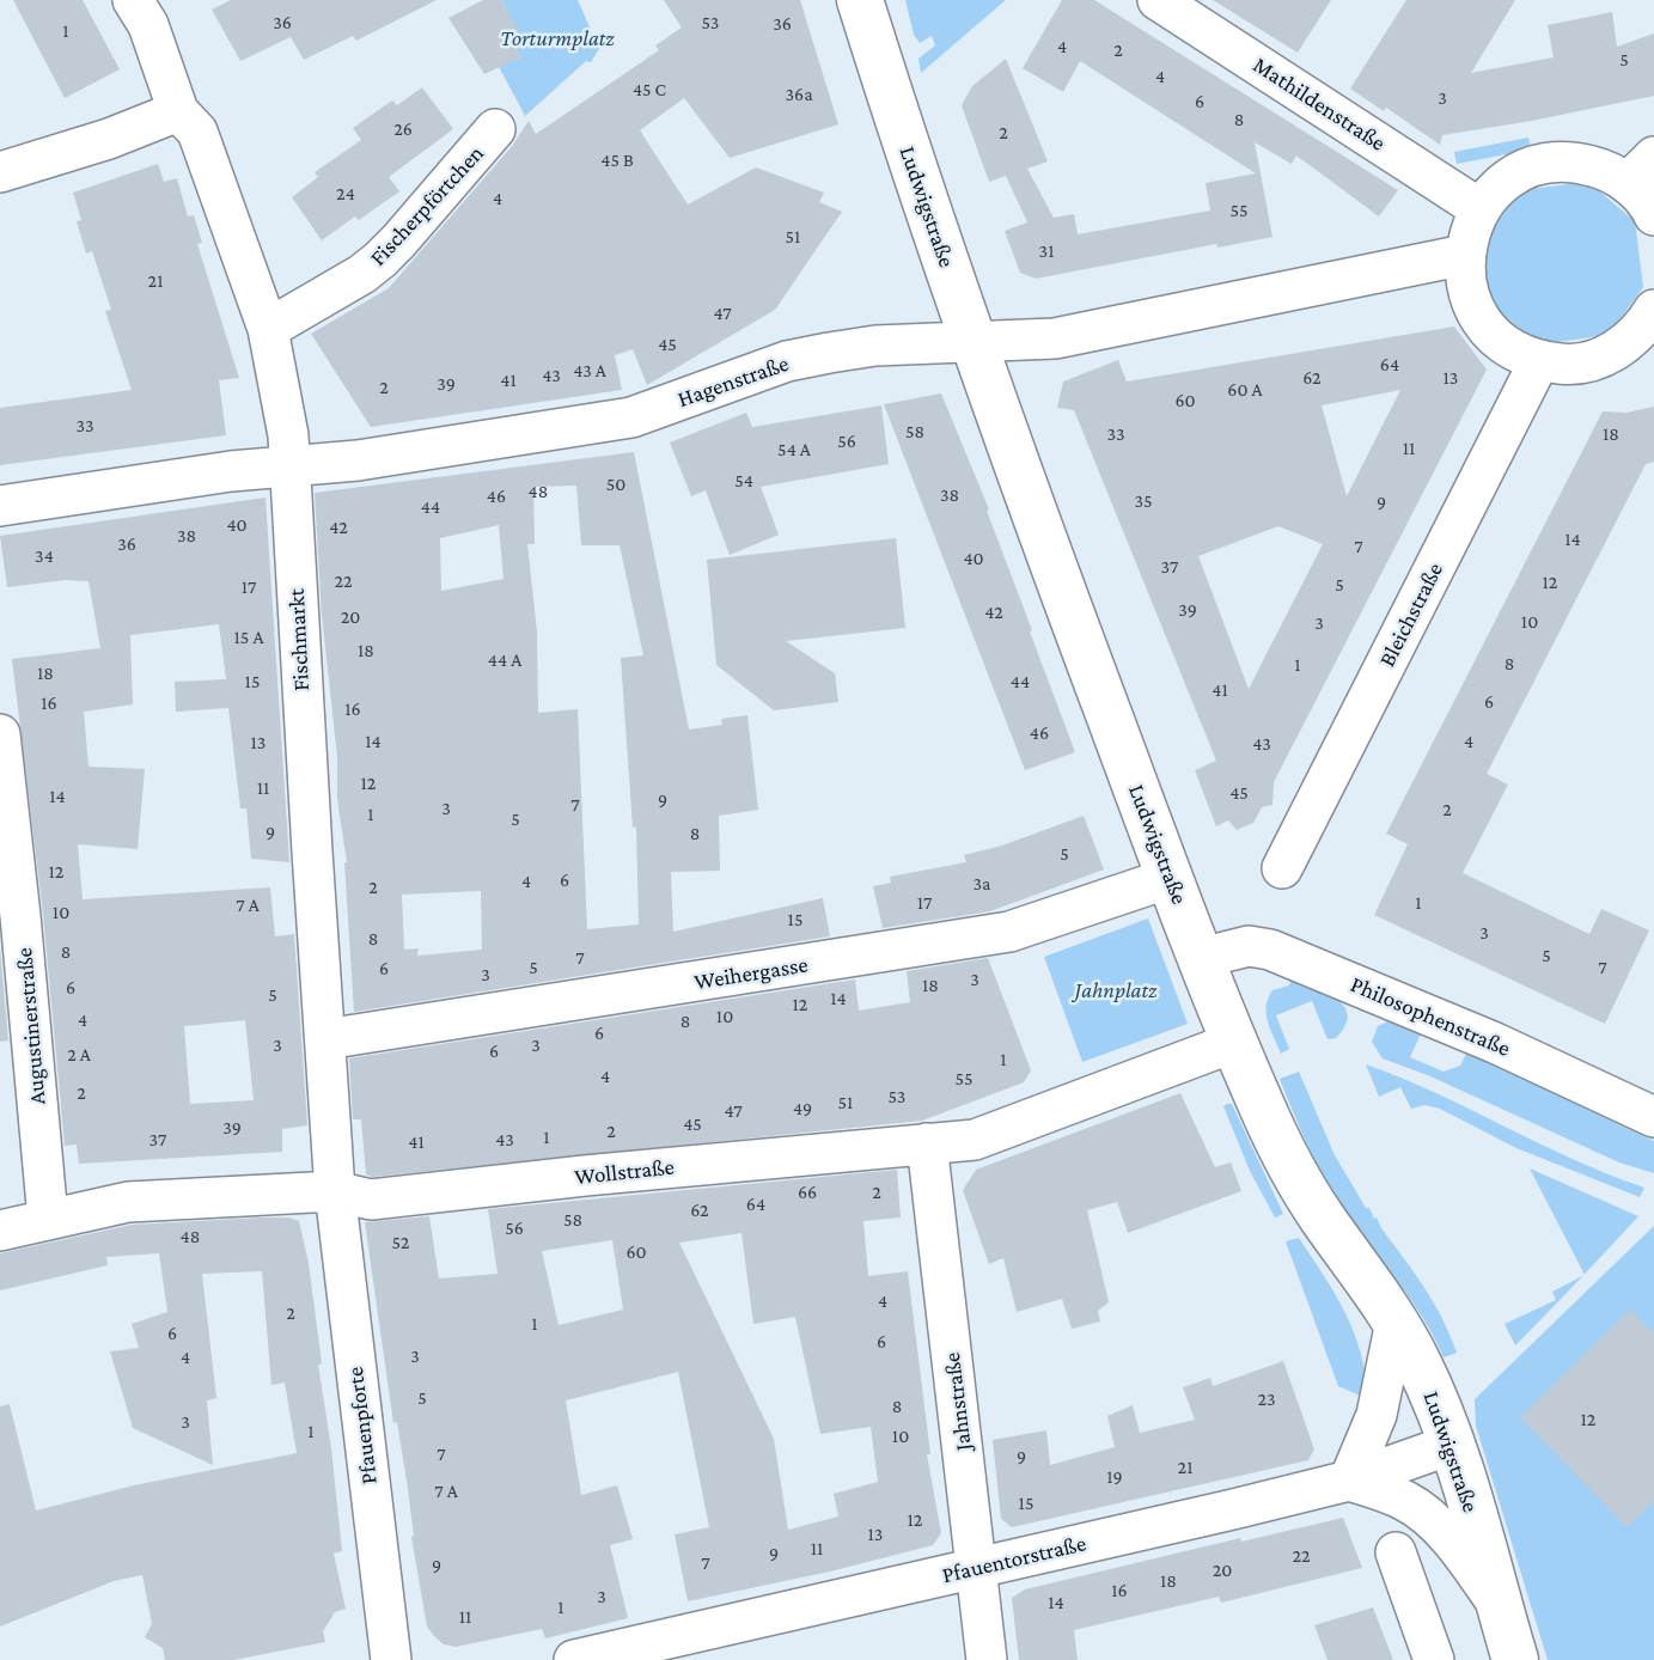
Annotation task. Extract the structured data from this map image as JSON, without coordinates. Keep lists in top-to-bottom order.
{
  "streets": {
    "main road": ["Ludwigstraße"],
    "street": [
      "Mathildenstraße",
      "Fischerpförtchen",
      "Hagenstraße",
      "Bleichstraße",
      "Fischmarkt",
      "Weihergasse",
      "Philosophenstraße",
      "Augustinerstraße",
      "Wollstraße",
      "Jahnstraße",
      "Pfauenpforte",
      "Pfauentorstraße"
    ]
  },
  "crossings": [
    ["Fischerpförtchen", "Fischmarkt"],
    ["Ludwigstraße", "Hagenstraße"],
    ["Ludwigstraße", "Weihergasse"],
    ["Ludwigstraße", "Philosophenstraße"],
    ["Ludwigstraße", "Wollstraße"],
    ["Ludwigstraße", "Pfauentorstraße"],
    ["Hagenstraße", "Fischmarkt"],
    ["Fischmarkt", "Weihergasse"],
    ["Fischmarkt", "Wollstraße"],
    ["Fischmarkt", "Pfauenpforte"],
    ["Augustinerstraße", "Wollstraße"],
    ["Wollstraße", "Jahnstraße"],
    ["Wollstraße", "Pfauenpforte"],
    ["Jahnstraße", "Pfauentorstraße"]
  ],
  "parks": ["Torturmplatz", "Jahnplatz"],
  "house_numbers": [
    "36",
    "53",
    "36",
    "1",
    "4",
    "2",
    "5",
    "4",
    "45 C",
    "36a",
    "3",
    "6",
    "8",
    "26",
    "2",
    "45 B",
    "24",
    "4",
    "55",
    "51",
    "31",
    "21",
    "47",
    "45",
    "64",
    "43 A",
    "43",
    "62",
    "13",
    "41",
    "39",
    "2",
    "60 A",
    "60",
    "33",
    "58",
    "33",
    "18",
    "56",
    "11",
    "54 A",
    "54",
    "50",
    "48",
    "38",
    "46",
    "35",
    "9",
    "44",
    "40",
    "42",
    "38",
    "14",
    "36",
    "7",
    "34",
    "40",
    "37",
    "22",
    "12",
    "5",
    "17",
    "39",
    "42",
    "20",
    "10",
    "3",
    "15 A",
    "18",
    "44 A",
    "8",
    "1",
    "18",
    "15",
    "44",
    "41",
    "6",
    "16",
    "16",
    "46",
    "14",
    "4",
    "13",
    "43",
    "12",
    "11",
    "45",
    "14",
    "9",
    "7",
    "3",
    "2",
    "1",
    "5",
    "9",
    "8",
    "5",
    "12",
    "6",
    "4",
    "3a",
    "2",
    "17",
    "1",
    "7 A",
    "10",
    "15",
    "3",
    "8",
    "8",
    "5",
    "7",
    "5",
    "7",
    "6",
    "3",
    "3",
    "18",
    "6",
    "5",
    "14",
    "12",
    "10",
    "4",
    "8",
    "6",
    "3",
    "3",
    "6",
    "2 A",
    "1",
    "4",
    "55",
    "2",
    "53",
    "51",
    "49",
    "47",
    "45",
    "39",
    "2",
    "1",
    "37",
    "43",
    "41",
    "66",
    "2",
    "64",
    "62",
    "58",
    "56",
    "48",
    "52",
    "60",
    "4",
    "2",
    "1",
    "6",
    "6",
    "3",
    "4",
    "5",
    "23",
    "8",
    "12",
    "3",
    "1",
    "10",
    "7",
    "9",
    "21",
    "19",
    "7 A",
    "15",
    "12",
    "13",
    "11",
    "9",
    "22",
    "7",
    "9",
    "20",
    "18",
    "16",
    "3",
    "14",
    "1",
    "11"
  ]
}
